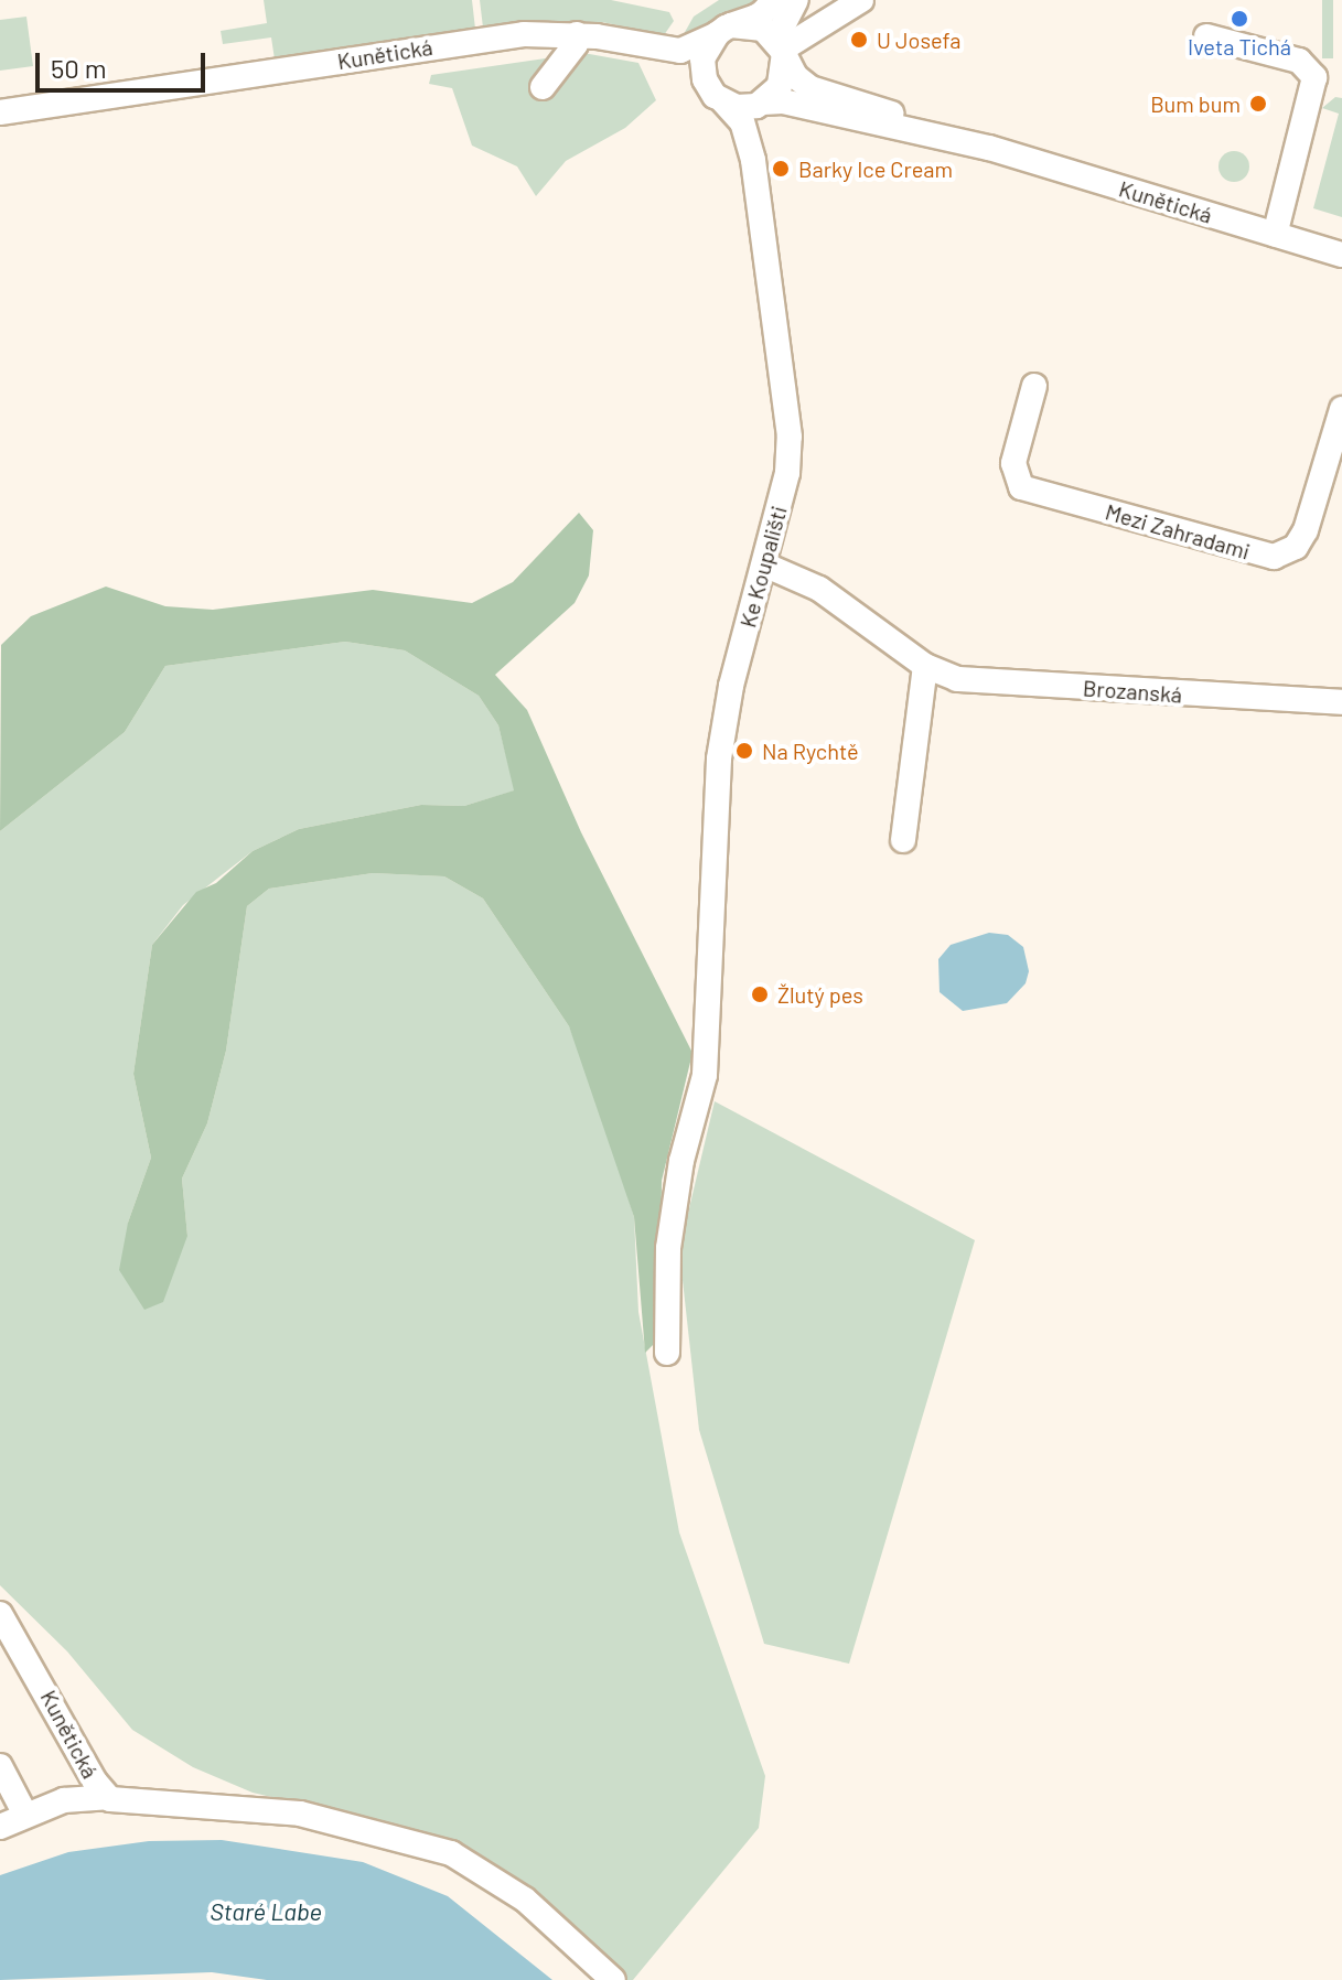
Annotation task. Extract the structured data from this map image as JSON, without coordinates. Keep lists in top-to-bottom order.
{
  "streets": {
    "street": [
      "Kunětická",
      "Mezi Zahradami",
      "Ke Koupališti",
      "Brozanská"
    ]
  },
  "crossings": [
    ["Kunětická", "Ke Koupališti"],
    ["Ke Koupališti", "Brozanská"]
  ],
  "water": ["Staré Labe"],
  "places": [
    "Iveta Tichá",
    "U Josefa",
    "Bum bum",
    "Barky Ice Cream",
    "Na Rychtě",
    "Žlutý pes"
  ],
  "scale_bar": "50 m"
}
